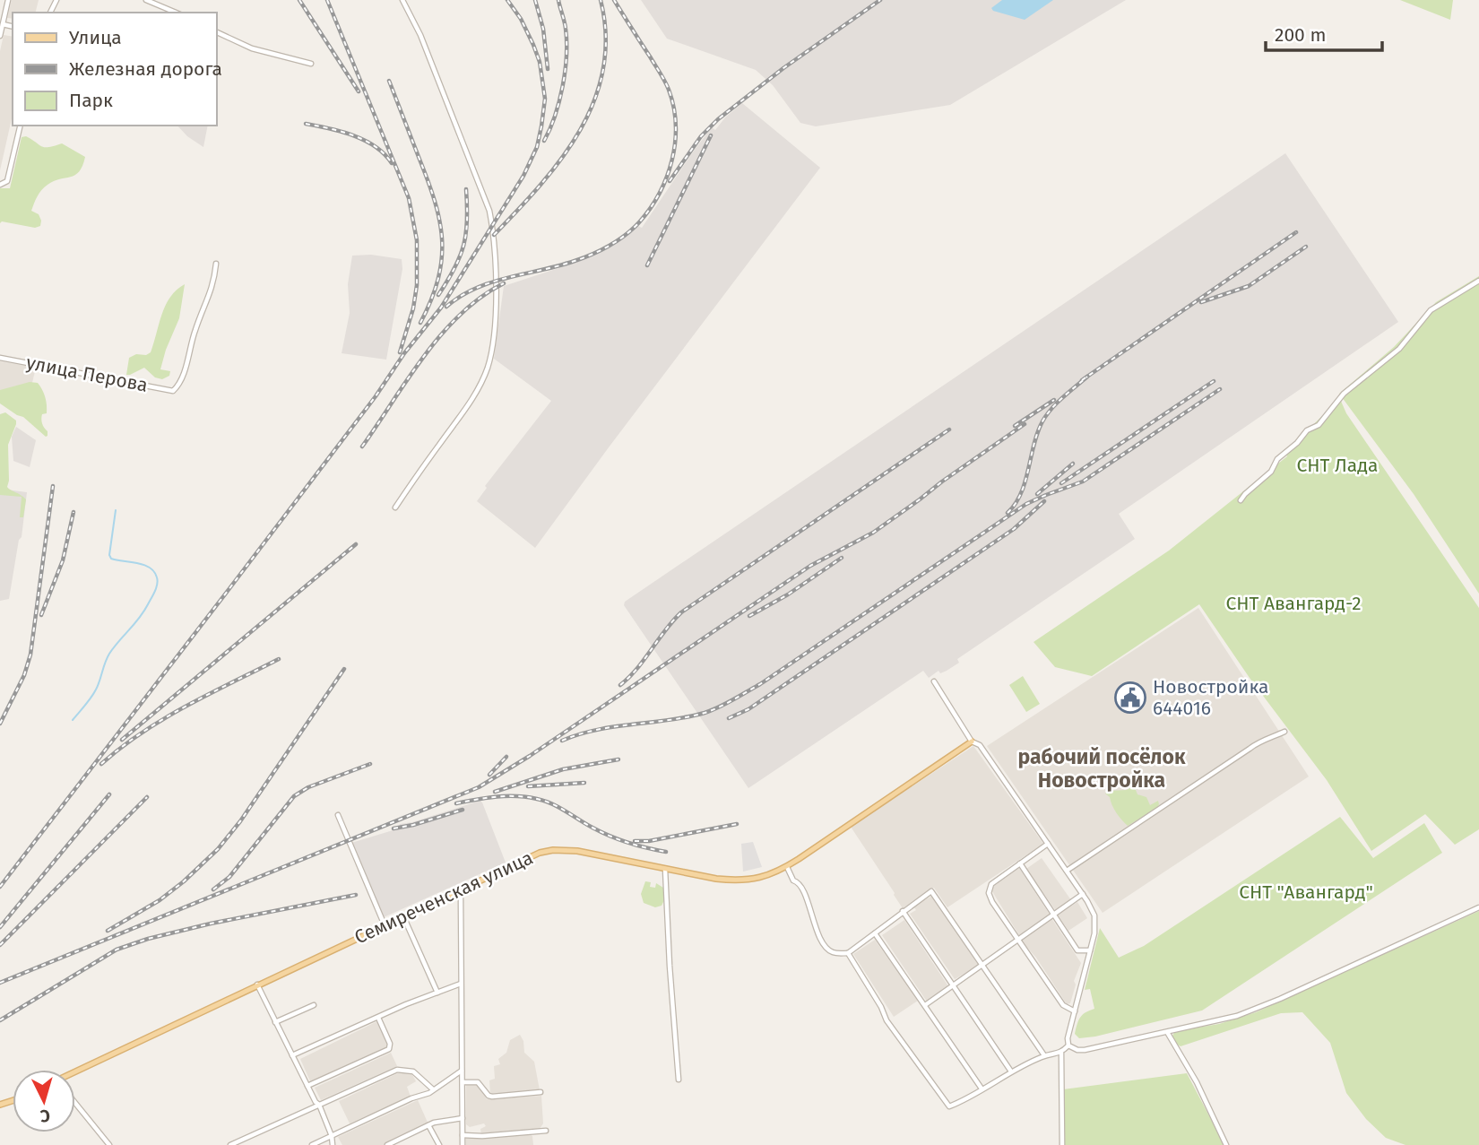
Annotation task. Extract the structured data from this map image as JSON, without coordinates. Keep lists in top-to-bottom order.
{
  "streets": {
    "main road": ["Семиреченская улица"],
    "street": ["улица Перова"]
  },
  "districts": ["рабочий посёлок Новостройка"],
  "parks": ["СНТ Лада", "СНТ Авангард-2", "СНТ \"Авангард\""],
  "places": {
    "public building": ["Новостройка 644016"]
  },
  "legend": ["Улица", "Железная дорога", "Парк"],
  "scale_bar": "200 m",
  "north": "bottom"
}
